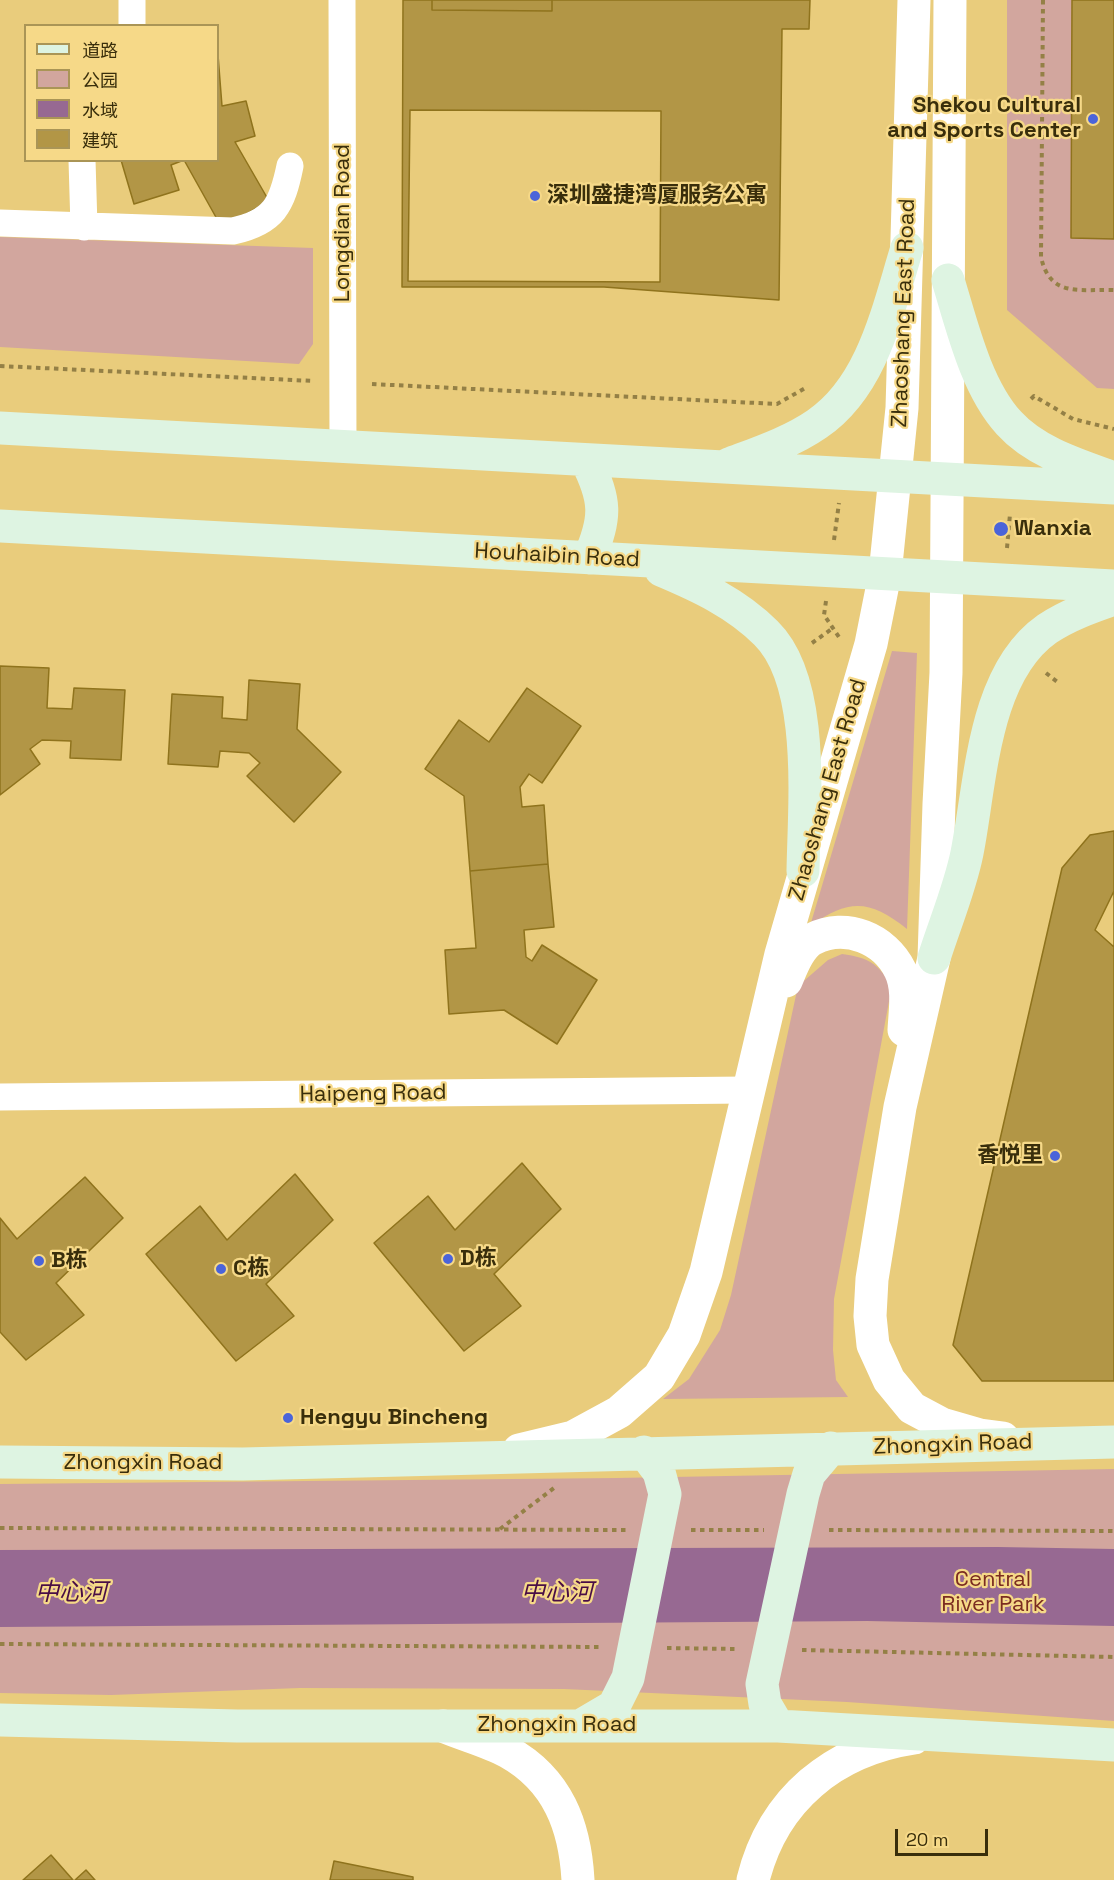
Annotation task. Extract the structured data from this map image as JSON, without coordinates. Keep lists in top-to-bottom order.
{
  "streets": {
    "main road": ["Houhaibin Road", "Zhongxin Road"],
    "street": ["Longdian Road", "Zhaoshang East Road", "Haipeng Road"]
  },
  "crossings": [
    ["Zhaoshang East Road", "Houhaibin Road"],
    ["Zhaoshang East Road", "Haipeng Road"],
    ["Zhaoshang East Road", "Zhongxin Road"]
  ],
  "water": ["中心河"],
  "parks": ["Central River Park"],
  "places": [
    "Shekou Cultural and Sports Center",
    "深圳盛捷湾厦服务公寓",
    "Wanxia",
    "香悦里",
    "D栋",
    "B栋",
    "C栋",
    "Hengyu Bincheng"
  ],
  "legend": [
    "道路",
    "公园",
    "水域",
    "建筑"
  ],
  "scale_bar": "20 m"
}
